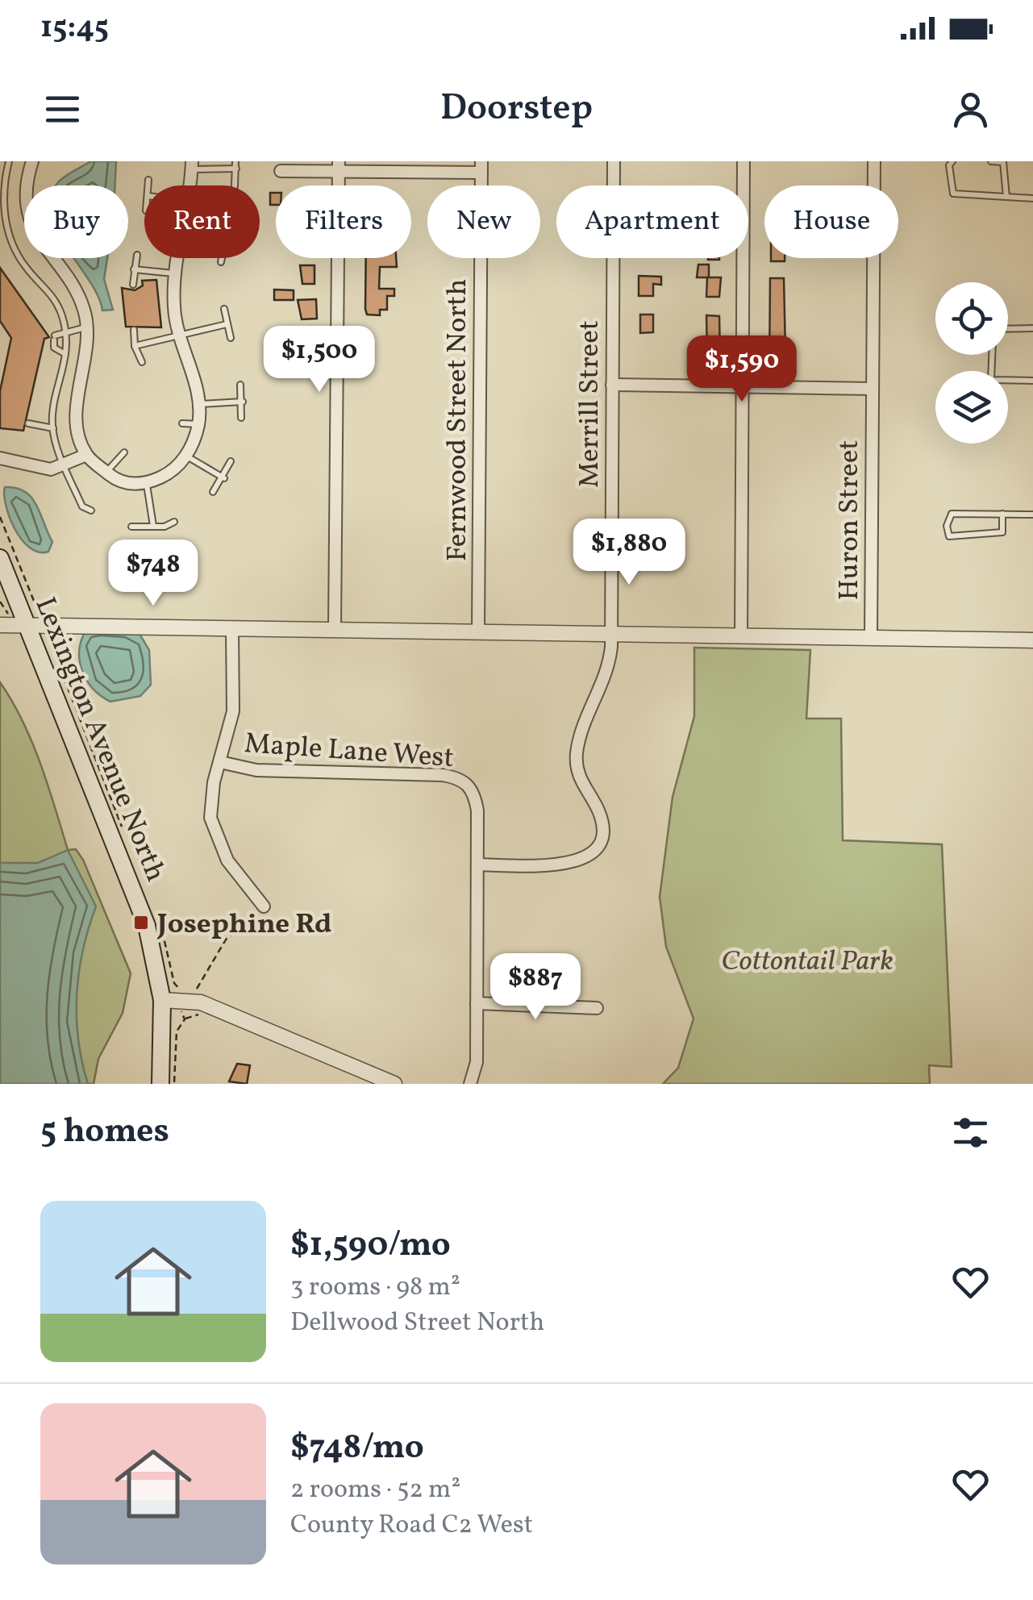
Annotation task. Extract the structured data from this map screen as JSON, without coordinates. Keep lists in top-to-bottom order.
{
  "streets": {
    "main road": ["Lexington Avenue North"],
    "street": [
      "Merrill Street",
      "Fernwood Street North",
      "Huron Street",
      "Maple Lane West"
    ]
  },
  "crossings": [
    ["Merrill Street", "Maple Lane West"]
  ],
  "parks": ["Cottontail Park"],
  "places": {
    "transit": ["Josephine Rd"]
  },
  "page": {
    "status": "15:45",
    "header": "Doorstep",
    "chip": [
      "Buy",
      "Rent",
      "Filters",
      "New",
      "Apartment",
      "House"
    ],
    "price": [
      "$1,500",
      "$1,590",
      "$1,880",
      "$748",
      "$887"
    ],
    "heading": "5 homes",
    "list": [
      {
        "name": "$1,590/mo",
        "note": "3 rooms · 98 m² · Dellwood Street North"
      },
      {
        "name": "$748/mo",
        "note": "2 rooms · 52 m² · County Road C2 West"
      }
    ]
  }
}
